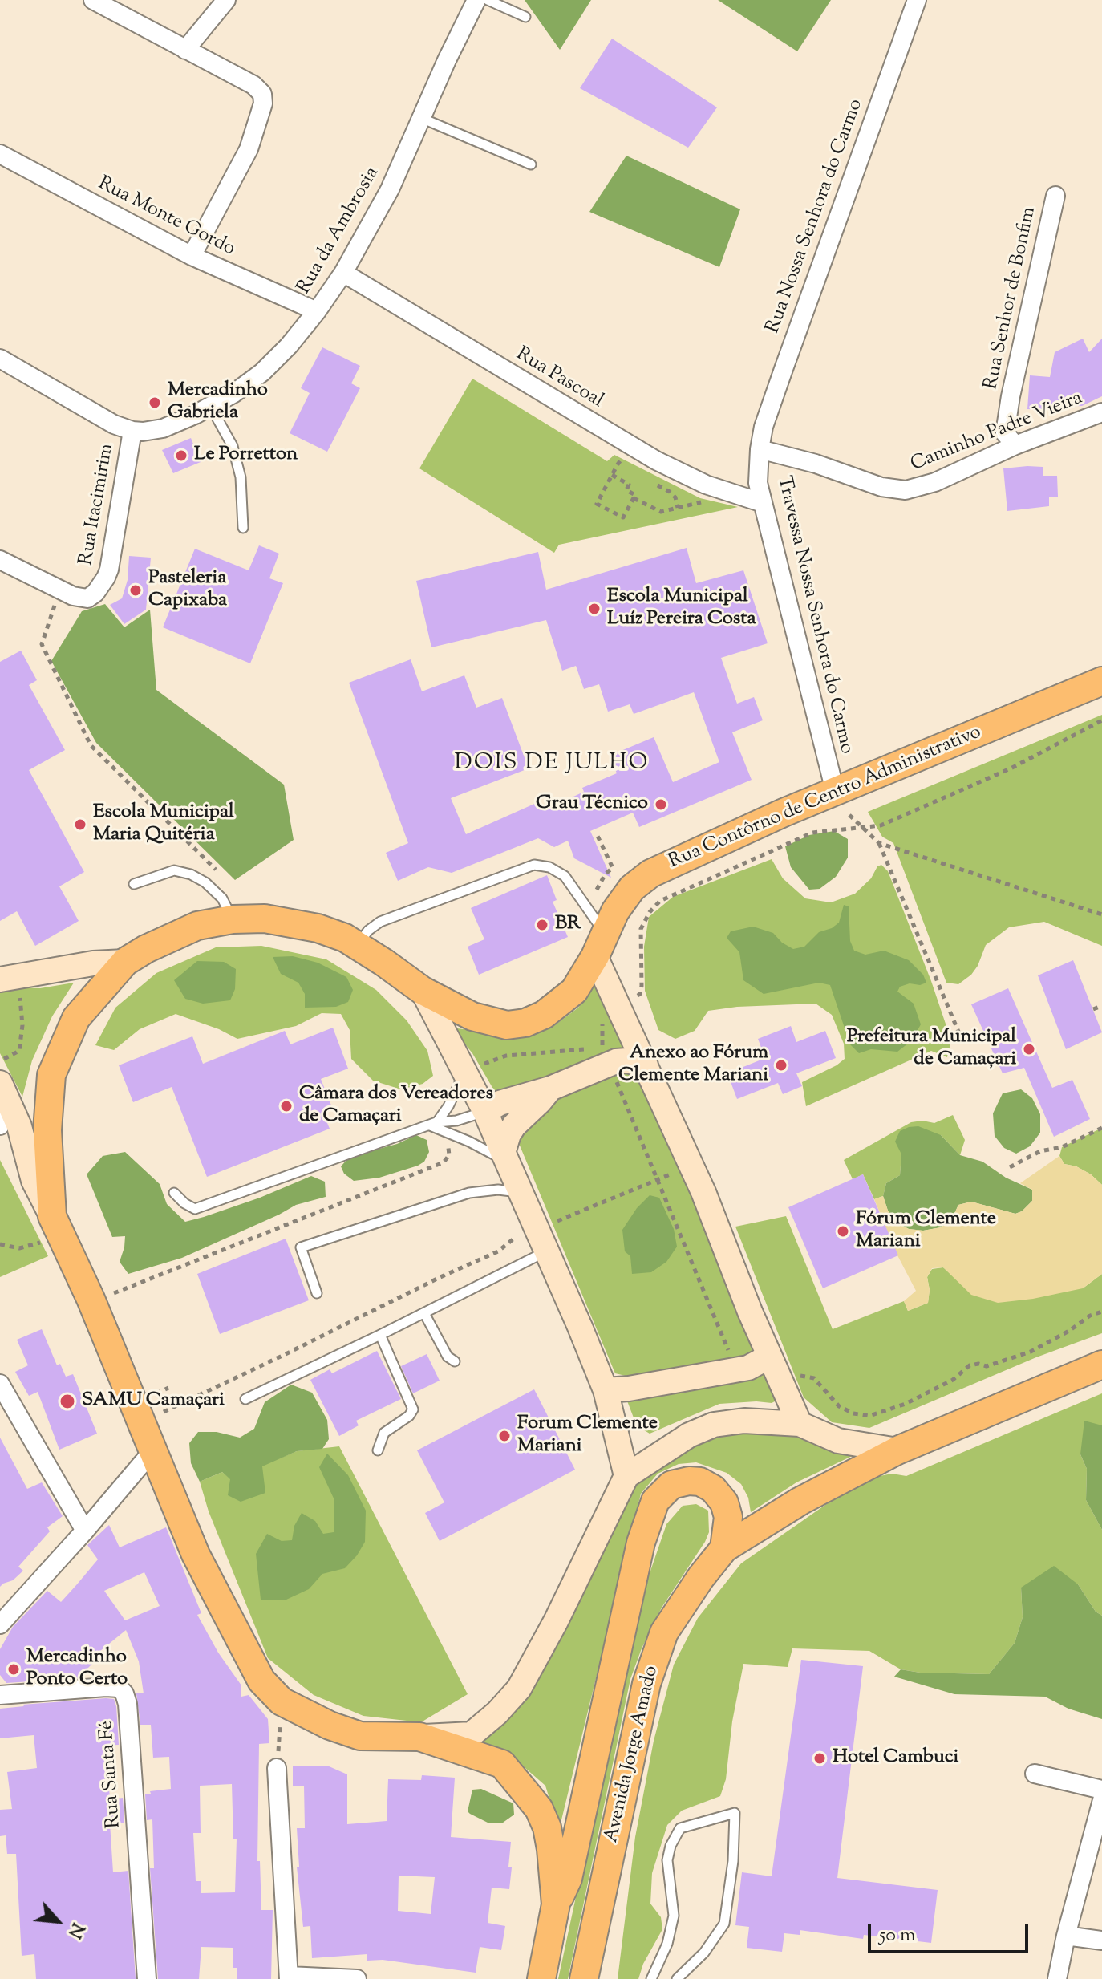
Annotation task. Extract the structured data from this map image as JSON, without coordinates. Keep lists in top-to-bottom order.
{
  "streets": {
    "main road": ["Rua Contôrno de Centro Administrativo", "Avenida Jorge Amado"],
    "street": [
      "Rua Nossa Senhora do Carmo",
      "Rua Monte Gordo",
      "Rua da Ambrosia",
      "Rua Senhor de Bonfim",
      "Rua Pascoal",
      "Caminho Padre Vieira",
      "Rua Itacimirim",
      "Travessa Nossa Senhora do Carmo",
      "Rua Santa Fé"
    ]
  },
  "crossings": [
    ["Rua Nossa Senhora do Carmo", "Caminho Padre Vieira"],
    ["Rua Nossa Senhora do Carmo", "Travessa Nossa Senhora do Carmo"],
    ["Rua Monte Gordo", "Rua da Ambrosia"],
    ["Rua da Ambrosia", "Rua Pascoal"],
    ["Rua da Ambrosia", "Rua Itacimirim"],
    ["Rua Senhor de Bonfim", "Caminho Padre Vieira"],
    ["Rua Pascoal", "Travessa Nossa Senhora do Carmo"],
    ["Caminho Padre Vieira", "Travessa Nossa Senhora do Carmo"],
    ["Travessa Nossa Senhora do Carmo", "Rua Contôrno de Centro Administrativo"]
  ],
  "districts": ["DOIS DE JULHO"],
  "places": [
    "Mercadinho Gabriela",
    "Le Porretton",
    "Pasteleria Capixaba",
    "Escola Municipal Luíz Pereira Costa",
    "Grau Técnico",
    "Escola Municipal Maria Quitéria",
    "BR",
    "Prefeitura Municipal de Camaçari",
    "Anexo ao Fórum Clemente Mariani",
    "Câmara dos Vereadores de Camaçari",
    "Fórum Clemente Mariani",
    "SAMU Camaçari",
    "Forum Clemente Mariani",
    "Mercadinho Ponto Certo",
    "Hotel Cambuci"
  ],
  "scale_bar": "50 m",
  "north": "bottom right"
}
